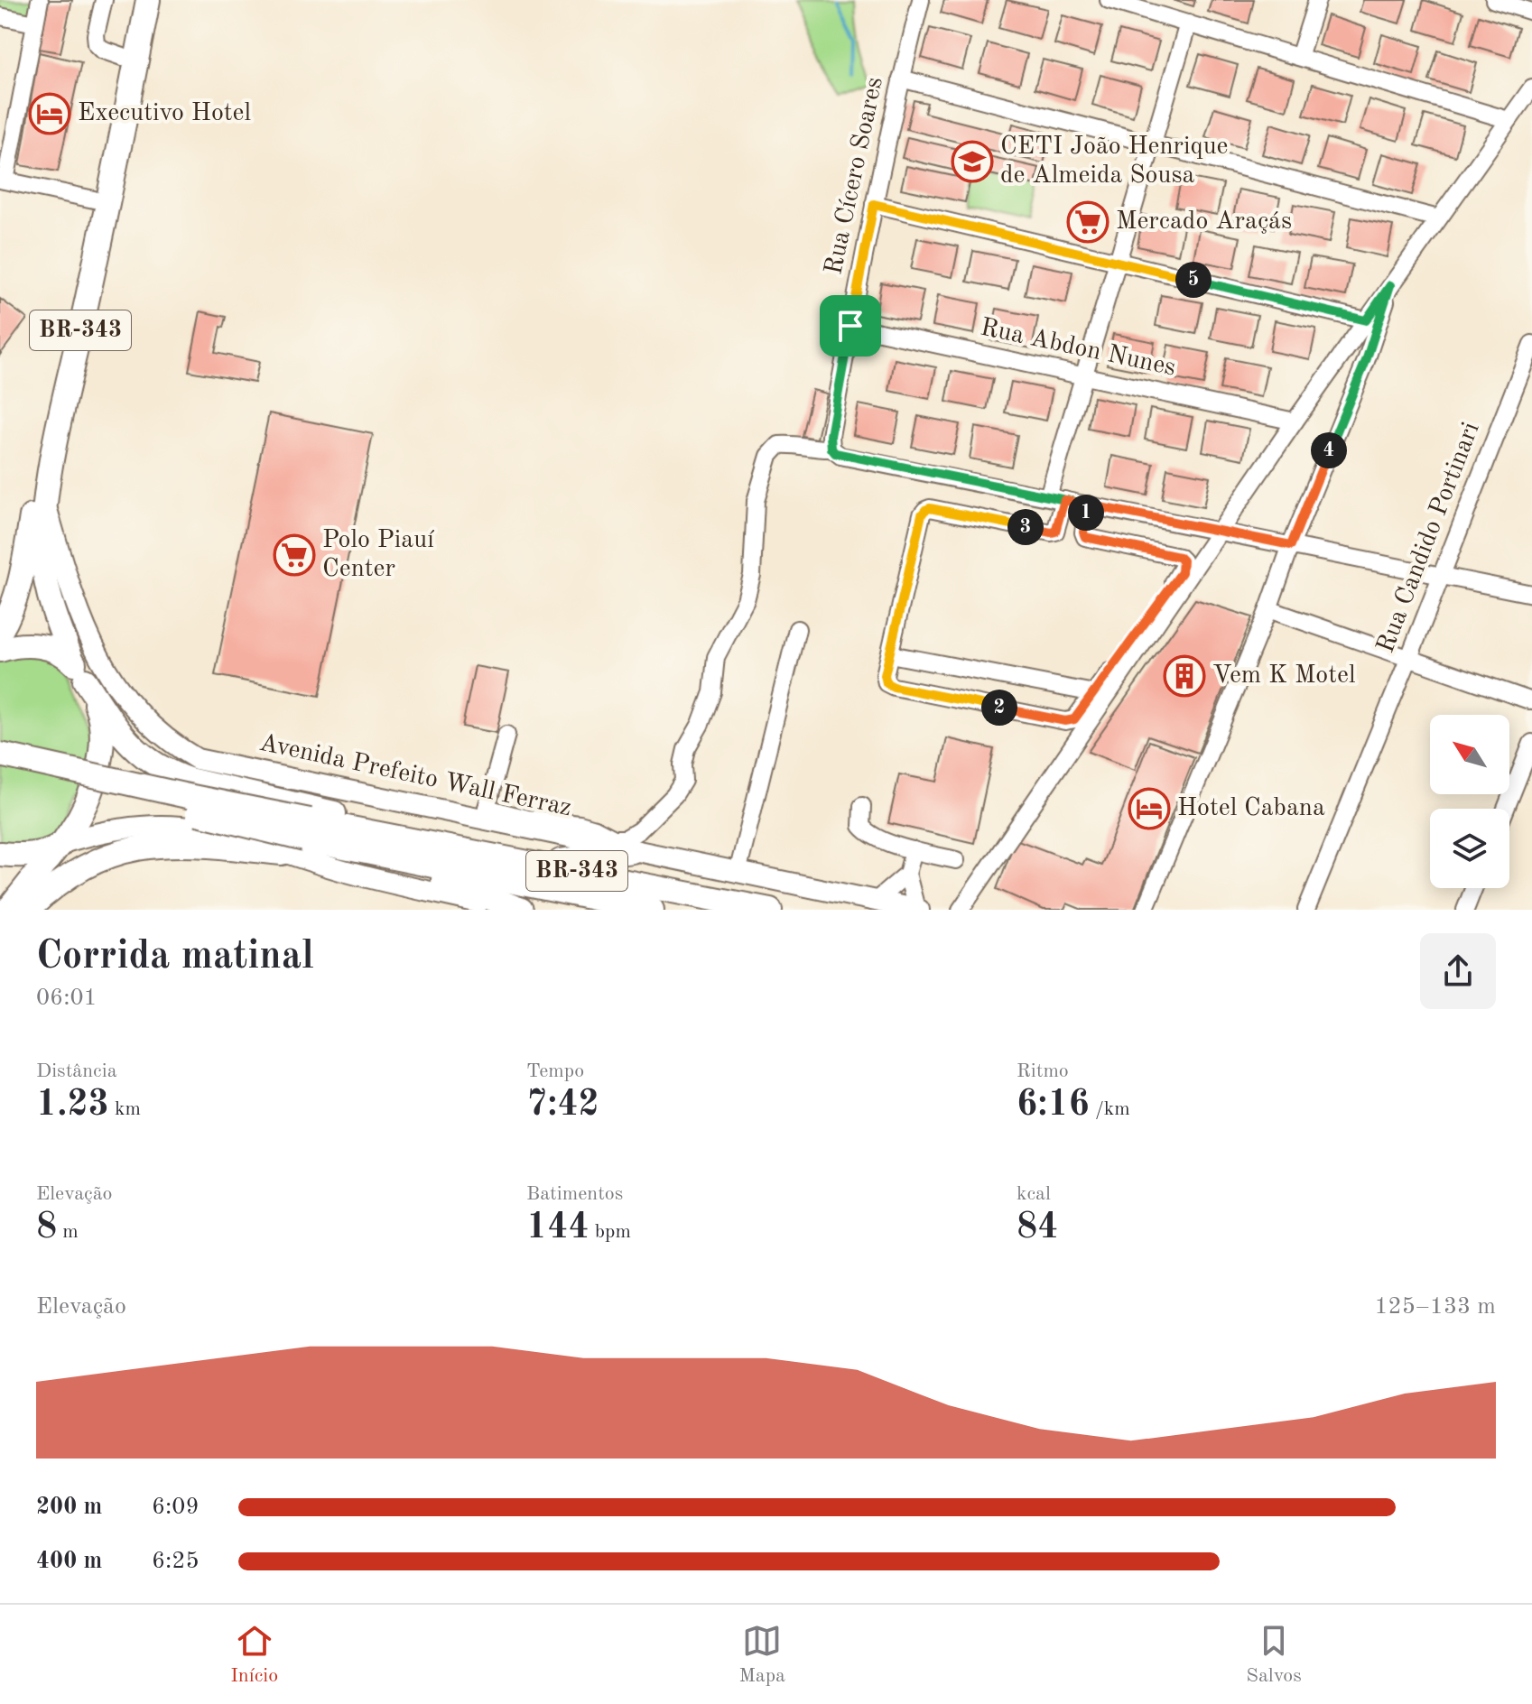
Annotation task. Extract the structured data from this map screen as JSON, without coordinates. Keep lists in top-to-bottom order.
{
  "streets": {
    "highway": ["BR-343"],
    "main road": ["Avenida Prefeito Wall Ferraz"],
    "street": ["Rua Cícero Soares", "Rua Abdon Nunes", "Rua Candido Portinari"]
  },
  "crossings": [
    ["Rua Cícero Soares", "Rua Abdon Nunes"],
    ["BR-343", "Avenida Prefeito Wall Ferraz"]
  ],
  "places": {
    "hotel": ["Executivo Hotel", "Hotel Cabana"],
    "school or university": ["CETI João Henrique de Almeida Sousa"],
    "supermarket": ["Mercado Araçás", "Polo Piauí Center"],
    "building": ["Vem K Motel"]
  },
  "north": "top left",
  "page": {
    "pins": [
      "5",
      "4",
      "1",
      "3",
      "2"
    ],
    "heading": ["Corrida matinal", "06:01"],
    "stats": [
      ["Distância", "1.23 km"],
      ["Tempo", "7:42"],
      ["Ritmo", "6:16 /km"],
      ["Elevação", "8 m"],
      ["Batimentos", "144 bpm"],
      ["kcal", "84"]
    ],
    "chart": ["Elevação", "125–133 m"],
    "list": [
      {
        "name": "200 m",
        "note": "6:09"
      },
      {
        "name": "400 m",
        "note": "6:25"
      }
    ],
    "tabs": ["Início", "Mapa", "Salvos"]
  }
}
